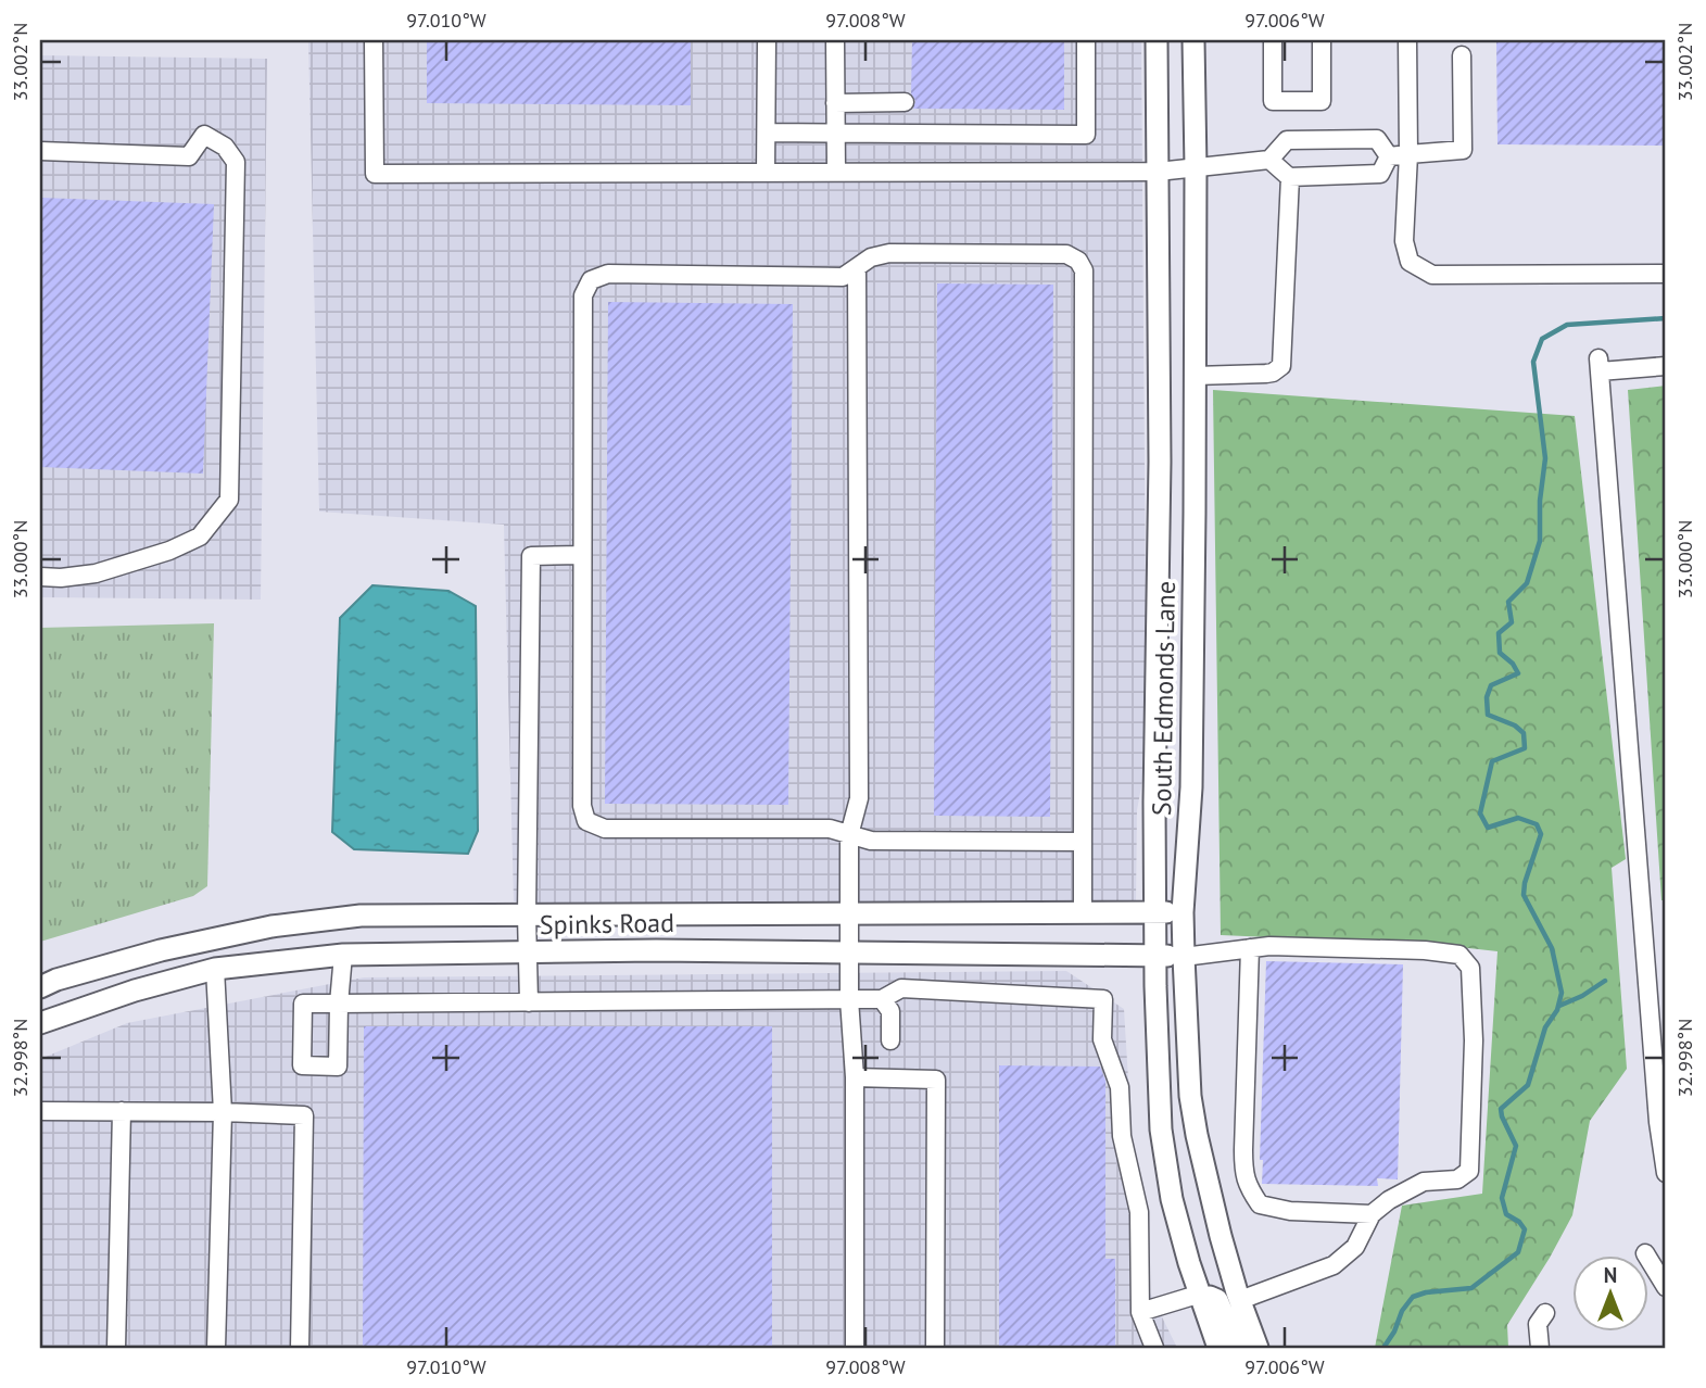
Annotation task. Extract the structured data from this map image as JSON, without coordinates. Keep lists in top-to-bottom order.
{
  "streets": {
    "main road": ["South Edmonds Lane", "Spinks Road"]
  },
  "crossings": [
    ["South Edmonds Lane", "Spinks Road"]
  ],
  "north": "top",
  "coordinates": [
    "97.010°W",
    "97.008°W",
    "97.006°W",
    "33.002°N",
    "33.000°N",
    "32.998°N"
  ]
}
